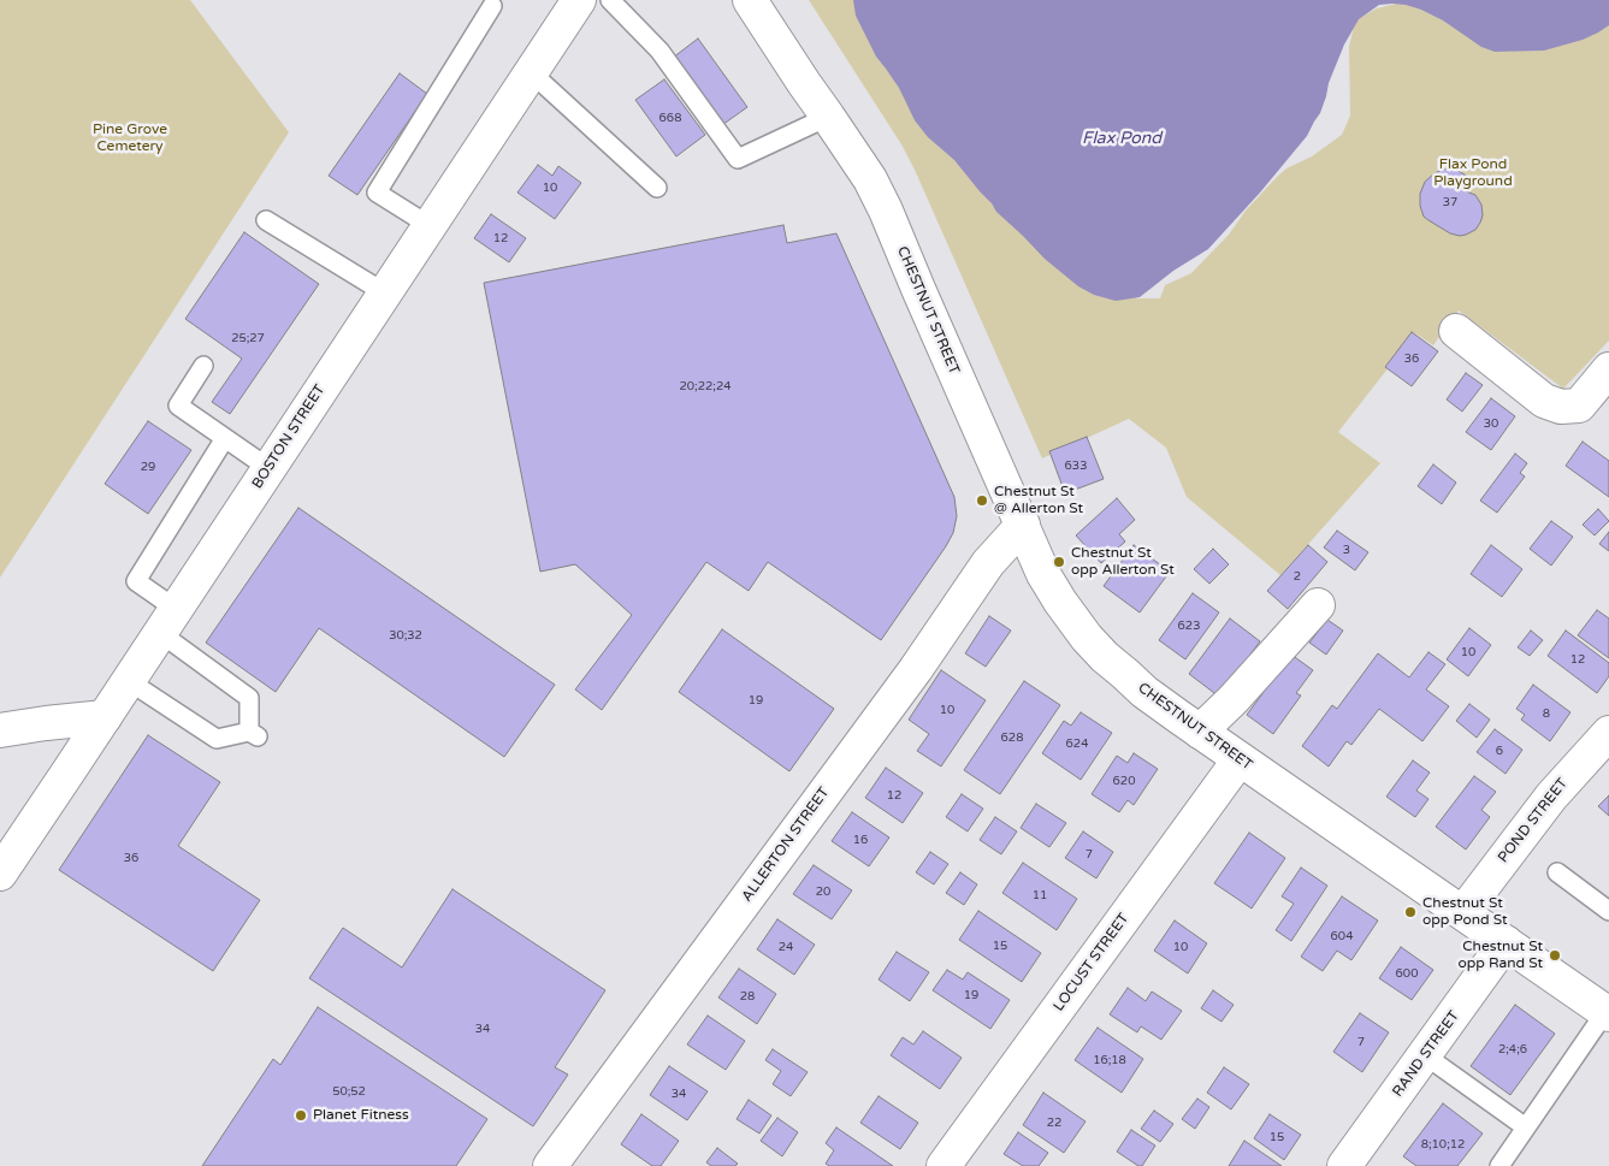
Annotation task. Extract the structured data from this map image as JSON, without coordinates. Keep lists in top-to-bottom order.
{
  "streets": {
    "main road": [
      "CHESTNUT STREET",
      "BOSTON STREET",
      "POND STREET",
      "ALLERTON STREET",
      "LOCUST STREET",
      "RAND STREET"
    ]
  },
  "crossings": [
    ["CHESTNUT STREET", "POND STREET"],
    ["CHESTNUT STREET", "ALLERTON STREET"],
    ["CHESTNUT STREET", "LOCUST STREET"],
    ["CHESTNUT STREET", "RAND STREET"]
  ],
  "water": ["Flax Pond"],
  "parks": ["Pine Grove Cemetery", "Flax Pond Playground"],
  "places": [
    "Chestnut St @ Allerton St",
    "Chestnut St opp Allerton St",
    "Chestnut St opp Pond St",
    "Chestnut St opp Rand St",
    "Planet Fitness"
  ],
  "house_numbers": [
    "668",
    "10",
    "37",
    "12",
    "25;27",
    "36",
    "20;22;24",
    "30",
    "633",
    "29",
    "3",
    "2",
    "623",
    "30;32",
    "10",
    "12",
    "19",
    "10",
    "8",
    "628",
    "624",
    "6",
    "620",
    "12",
    "16",
    "7",
    "36",
    "20",
    "11",
    "604",
    "15",
    "24",
    "10",
    "600",
    "19",
    "28",
    "34",
    "7",
    "2;4;6",
    "16;18",
    "50;52",
    "34",
    "22",
    "15",
    "8;10;12"
  ]
}
